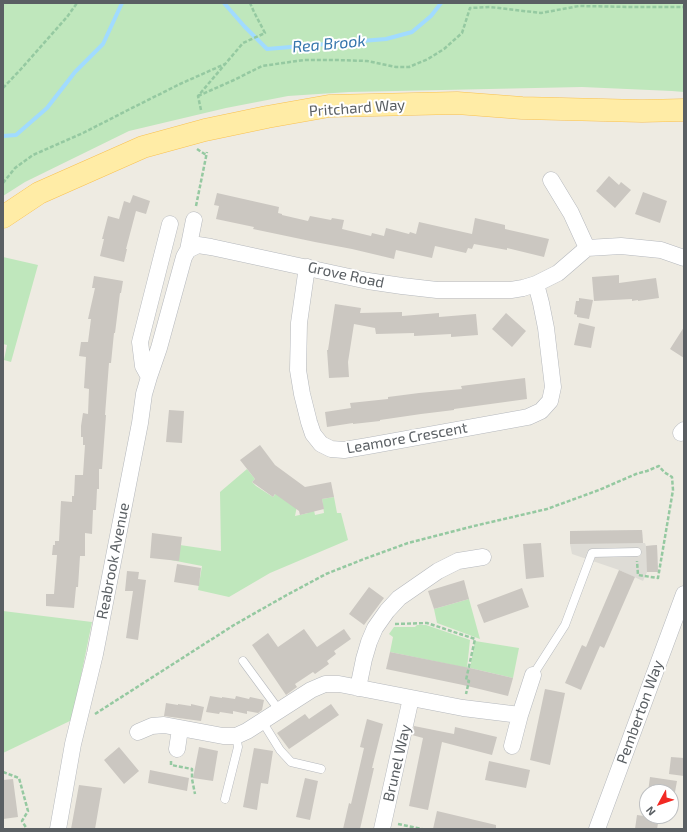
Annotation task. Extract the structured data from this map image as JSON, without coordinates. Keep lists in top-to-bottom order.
{
  "streets": {
    "main road": ["Pritchard Way"],
    "street": [
      "Grove Road",
      "Leamore Crescent",
      "Reabrook Avenue",
      "Pemberton Way",
      "Brunel Way"
    ]
  },
  "crossings": [
    ["Grove Road", "Leamore Crescent"],
    ["Grove Road", "Reabrook Avenue"]
  ],
  "water": ["Rea Brook"],
  "north": "bottom left"
}
